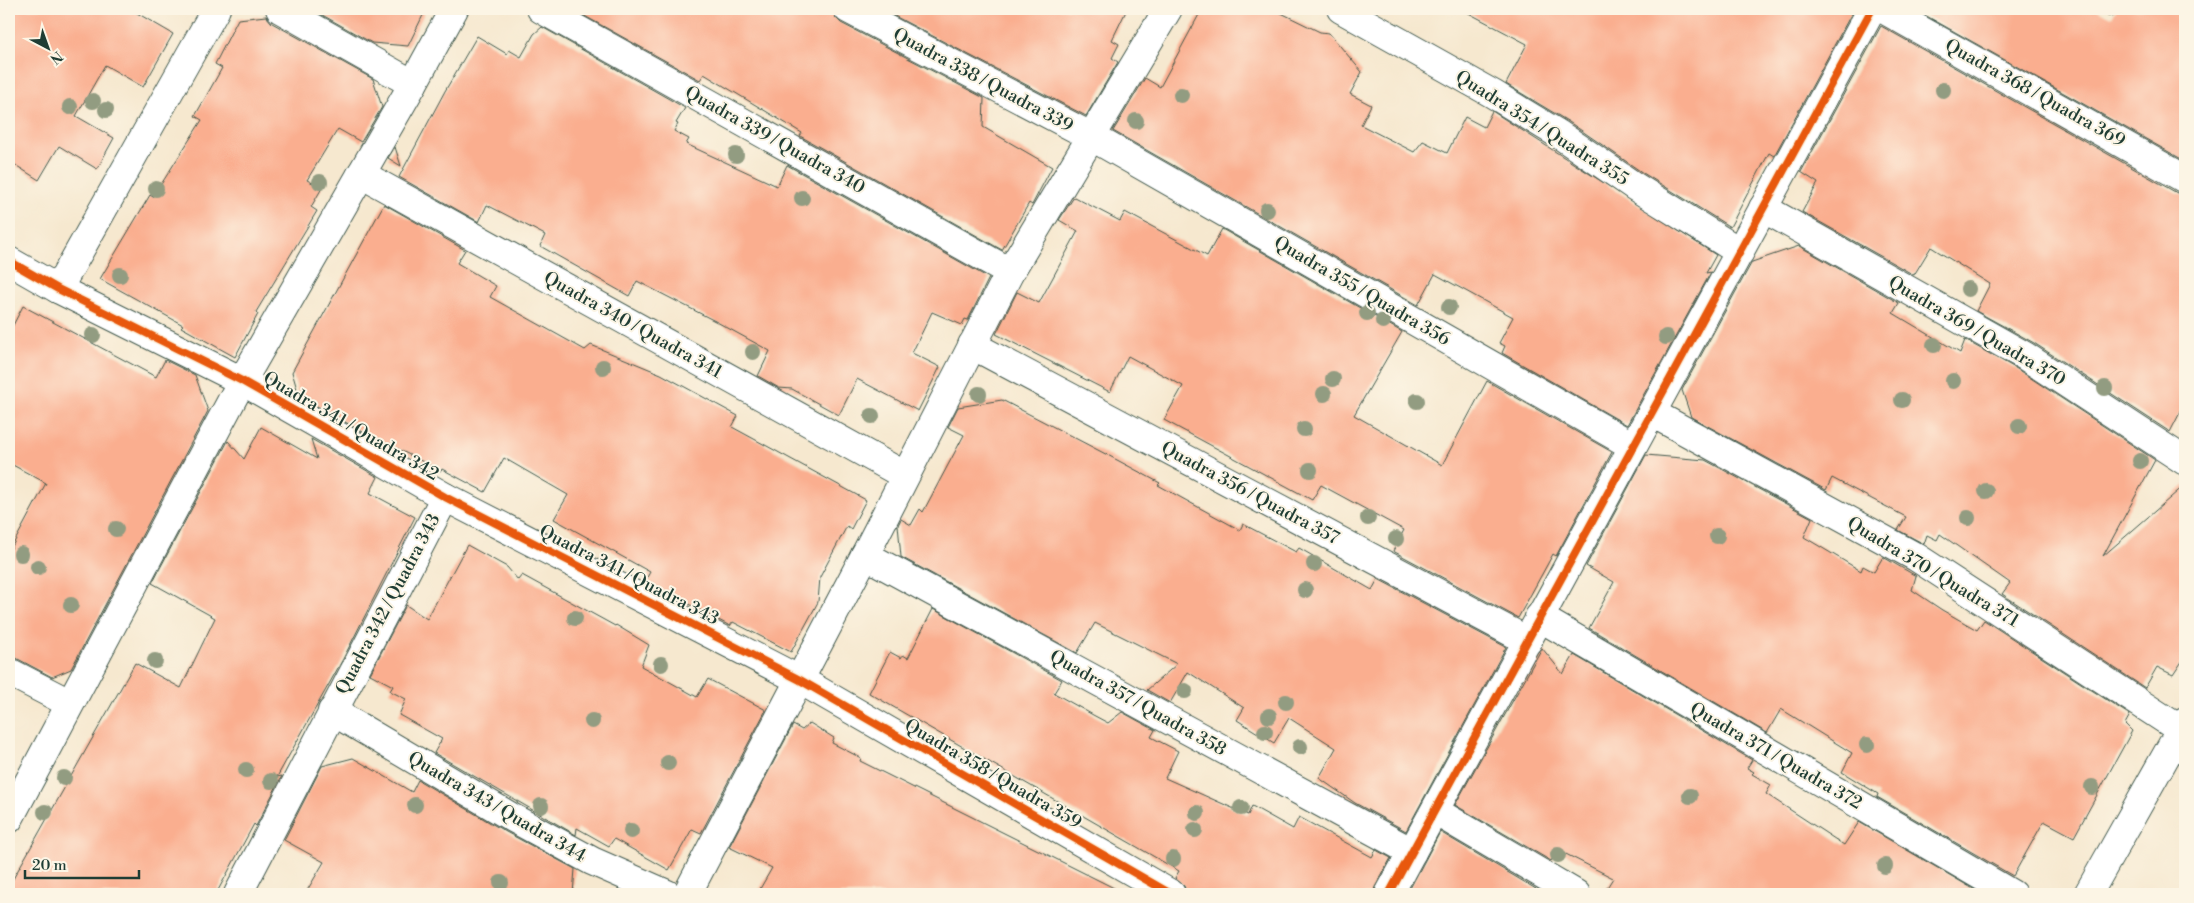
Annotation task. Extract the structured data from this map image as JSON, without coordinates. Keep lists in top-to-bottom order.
{
  "streets": {
    "street": [
      "Quadra 338 / Quadra 339",
      "Quadra 368 / Quadra 369",
      "Quadra 354 / Quadra 355",
      "Quadra 339 / Quadra 340",
      "Quadra 355 / Quadra 356",
      "Quadra 340 / Quadra 341",
      "Quadra 369 / Quadra 370",
      "Quadra 341 / Quadra 342",
      "Quadra 356 / Quadra 357",
      "Quadra 370 / Quadra 371",
      "Quadra 341 / Quadra 343",
      "Quadra 342 / Quadra 343",
      "Quadra 357 / Quadra 358",
      "Quadra 371 / Quadra 372",
      "Quadra 358 / Quadra 359",
      "Quadra 343 / Quadra 344"
    ]
  },
  "crossings": [
    ["Quadra 338 / Quadra 339", "Quadra 355 / Quadra 356"],
    ["Quadra 341 / Quadra 342", "Quadra 341 / Quadra 343"],
    ["Quadra 341 / Quadra 342", "Quadra 342 / Quadra 343"],
    ["Quadra 356 / Quadra 357", "Quadra 371 / Quadra 372"],
    ["Quadra 341 / Quadra 343", "Quadra 342 / Quadra 343"],
    ["Quadra 341 / Quadra 343", "Quadra 358 / Quadra 359"],
    ["Quadra 342 / Quadra 343", "Quadra 343 / Quadra 344"]
  ],
  "scale_bar": "20 m",
  "north": "bottom right"
}
